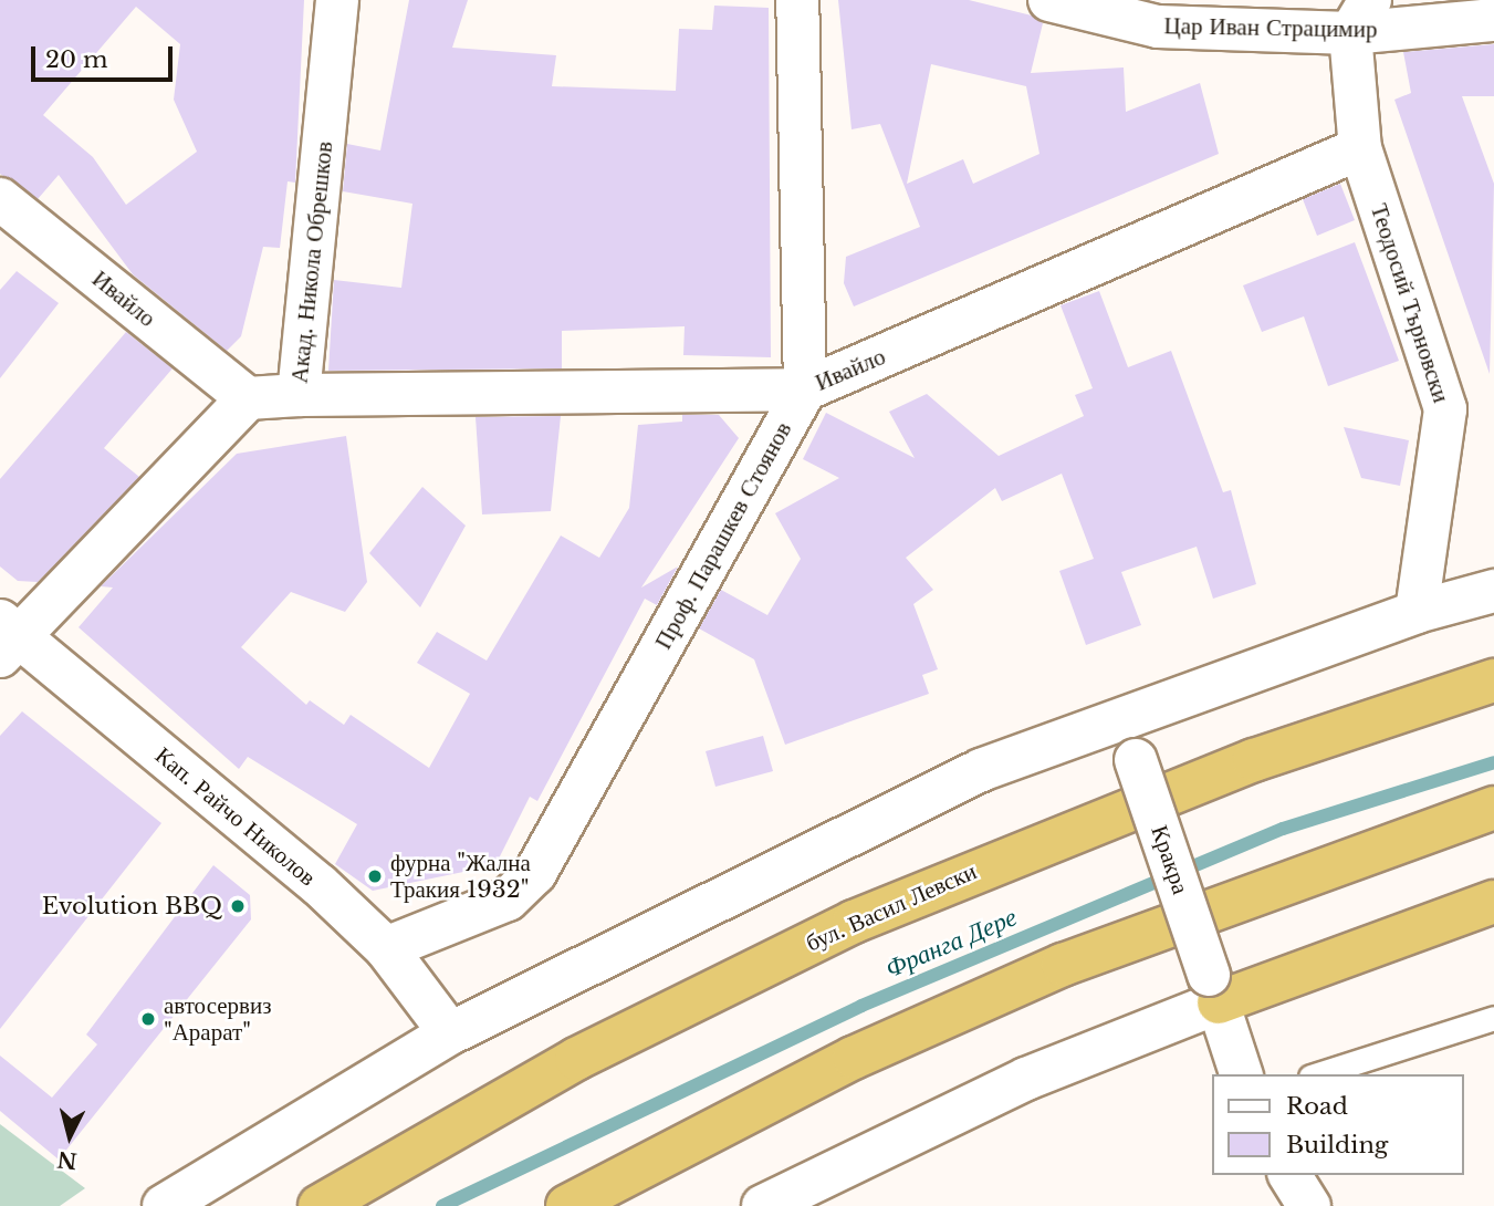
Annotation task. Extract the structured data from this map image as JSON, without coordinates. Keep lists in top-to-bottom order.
{
  "streets": {
    "highway": ["бул. Васил Левски"],
    "street": [
      "Цар Иван Страцимир",
      "Акад. Никола Обрешков",
      "Ивайло",
      "Теодосий Търновски",
      "Проф. Парашкев Стоянов",
      "Кап. Райчо Николов",
      "Кракра"
    ]
  },
  "crossings": [
    ["Цар Иван Страцимир", "Теодосий Търновски"],
    ["Акад. Никола Обрешков", "Ивайло"],
    ["Ивайло", "Теодосий Търновски"],
    ["Ивайло", "Проф. Парашкев Стоянов"],
    ["Проф. Парашкев Стоянов", "Кап. Райчо Николов"]
  ],
  "water": ["Франга Дере"],
  "places": ["фурна \"Жална Тракия 1932\"", "Evolution BBQ", "автосервиз \"Арарат\""],
  "legend": ["Road", "Building"],
  "scale_bar": "20 m",
  "north": "bottom"
}
